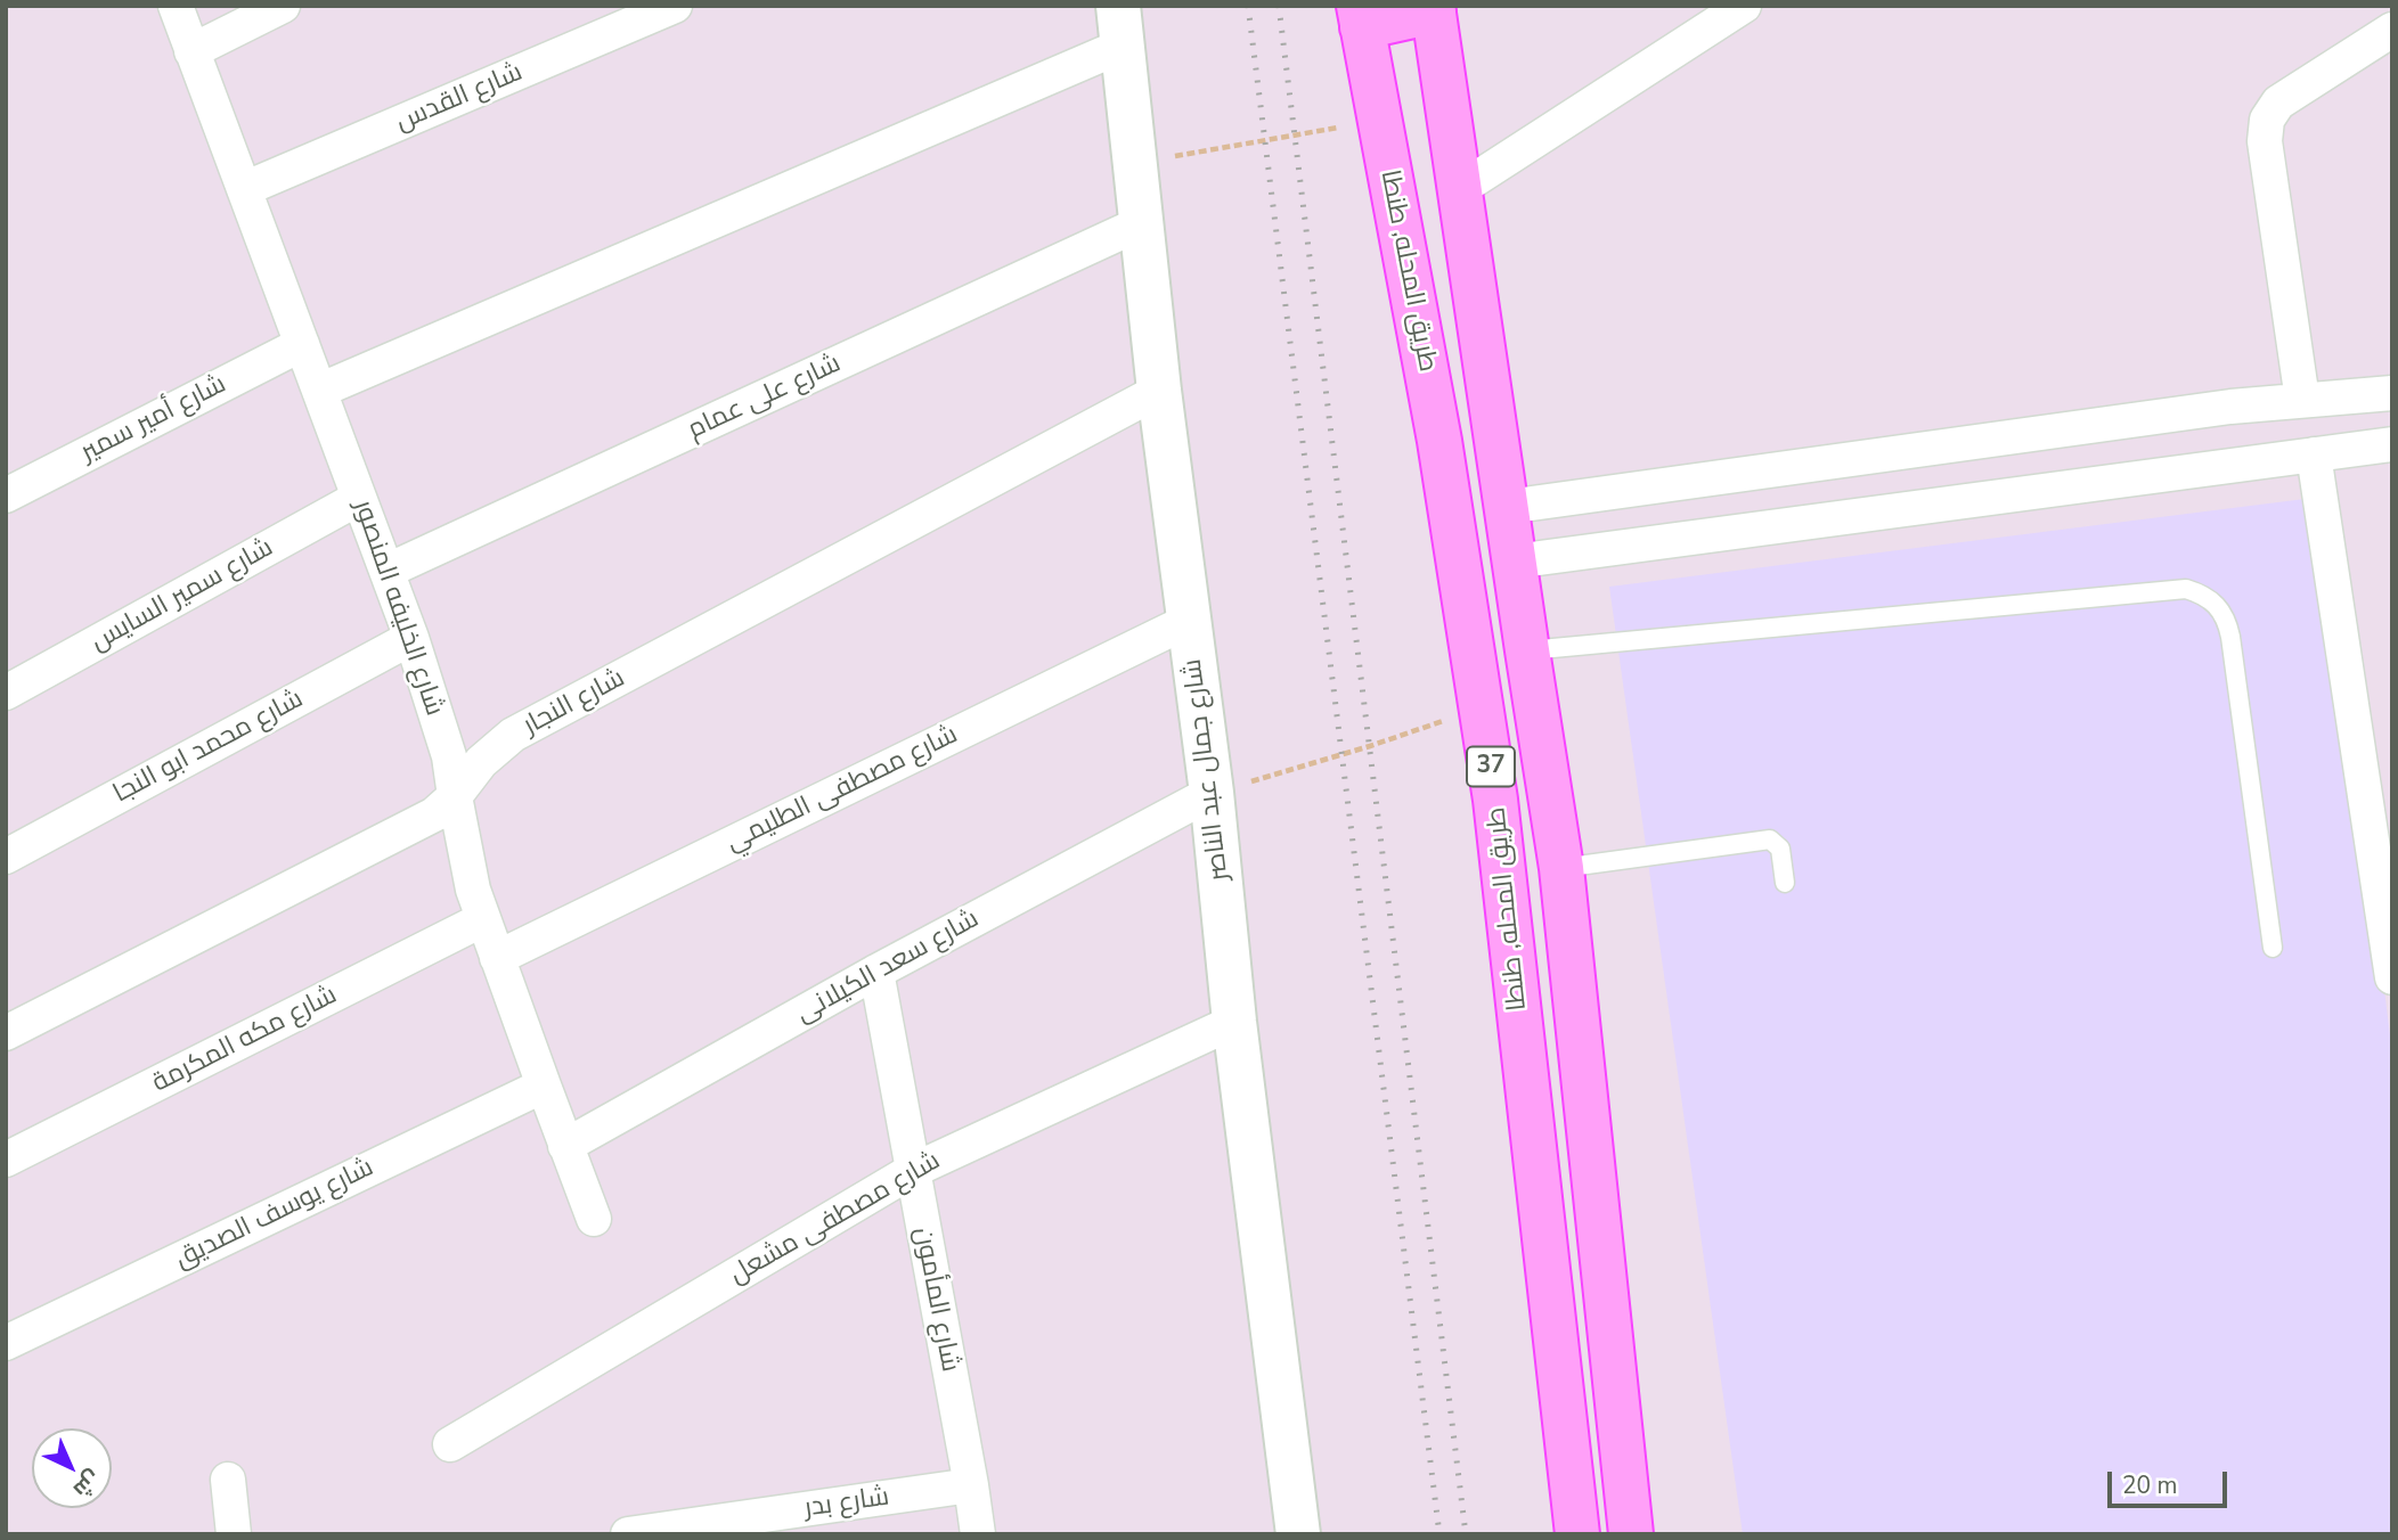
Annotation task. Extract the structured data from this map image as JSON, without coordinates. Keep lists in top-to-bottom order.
{
  "streets": {
    "main road": ["طريق المحله, طنطا", "37"],
    "street": [
      "شارع القدس",
      "شارع على عمام",
      "شارع أمير سمير",
      "شارع سمير السايس",
      "شارع الخليفه المنصور",
      "شارع النجار",
      "شارع محمد ابو النجا",
      "شارع جمال عبد الناصر",
      "شارع مصطفى الطليمي",
      "شارع سعد الكيلانى",
      "شارع مكه المكرمة",
      "شارع يوسف الصديق",
      "شارع مصطفى مشعل",
      "شارع المأمون",
      "شارع بدر"
    ]
  },
  "crossings": [
    ["شارع القدس", "شارع الخليفه المنصور"],
    ["شارع على عمام", "شارع الخليفه المنصور"],
    ["شارع على عمام", "شارع جمال عبد الناصر"],
    ["شارع أمير سمير", "شارع الخليفه المنصور"],
    ["شارع سمير السايس", "شارع الخليفه المنصور"],
    ["شارع الخليفه المنصور", "شارع النجار"],
    ["شارع الخليفه المنصور", "شارع محمد ابو النجا"],
    ["شارع الخليفه المنصور", "شارع مصطفى الطليمي"],
    ["شارع الخليفه المنصور", "شارع سعد الكيلانى"],
    ["شارع الخليفه المنصور", "شارع مكه المكرمة"],
    ["شارع الخليفه المنصور", "شارع يوسف الصديق"],
    ["شارع النجار", "شارع جمال عبد الناصر"],
    ["شارع جمال عبد الناصر", "شارع مصطفى الطليمي"],
    ["شارع جمال عبد الناصر", "شارع سعد الكيلانى"],
    ["شارع جمال عبد الناصر", "شارع مصطفى مشعل"],
    ["شارع سعد الكيلانى", "شارع المأمون"],
    ["شارع مصطفى مشعل", "شارع المأمون"],
    ["شارع المأمون", "شارع بدر"]
  ],
  "scale_bar": "20 m",
  "north": "bottom right"
}
